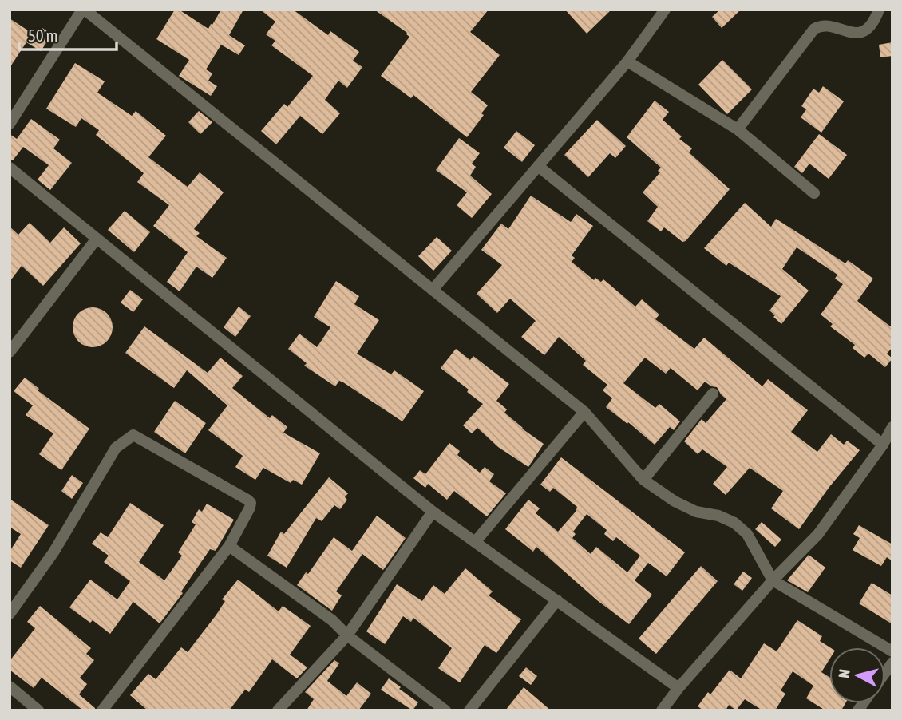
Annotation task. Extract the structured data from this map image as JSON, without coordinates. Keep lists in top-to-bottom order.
{
  "scale_bar": "50 m",
  "north": "left"
}
